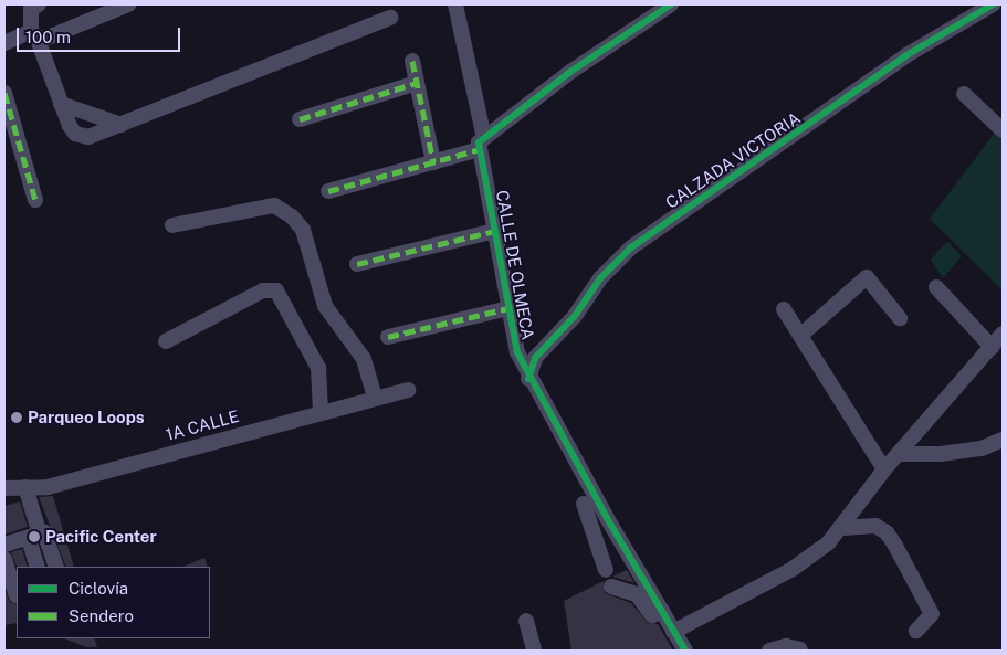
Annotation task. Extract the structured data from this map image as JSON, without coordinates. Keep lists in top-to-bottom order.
{
  "streets": {
    "street": ["CALZADA VICTORIA", "CALLE DE OLMECA", "1A CALLE"]
  },
  "crossings": [
    ["CALZADA VICTORIA", "CALLE DE OLMECA"]
  ],
  "places": ["Parqueo Loops", "Pacific Center"],
  "legend": ["Ciclovía", "Sendero"],
  "scale_bar": "100 m"
}
